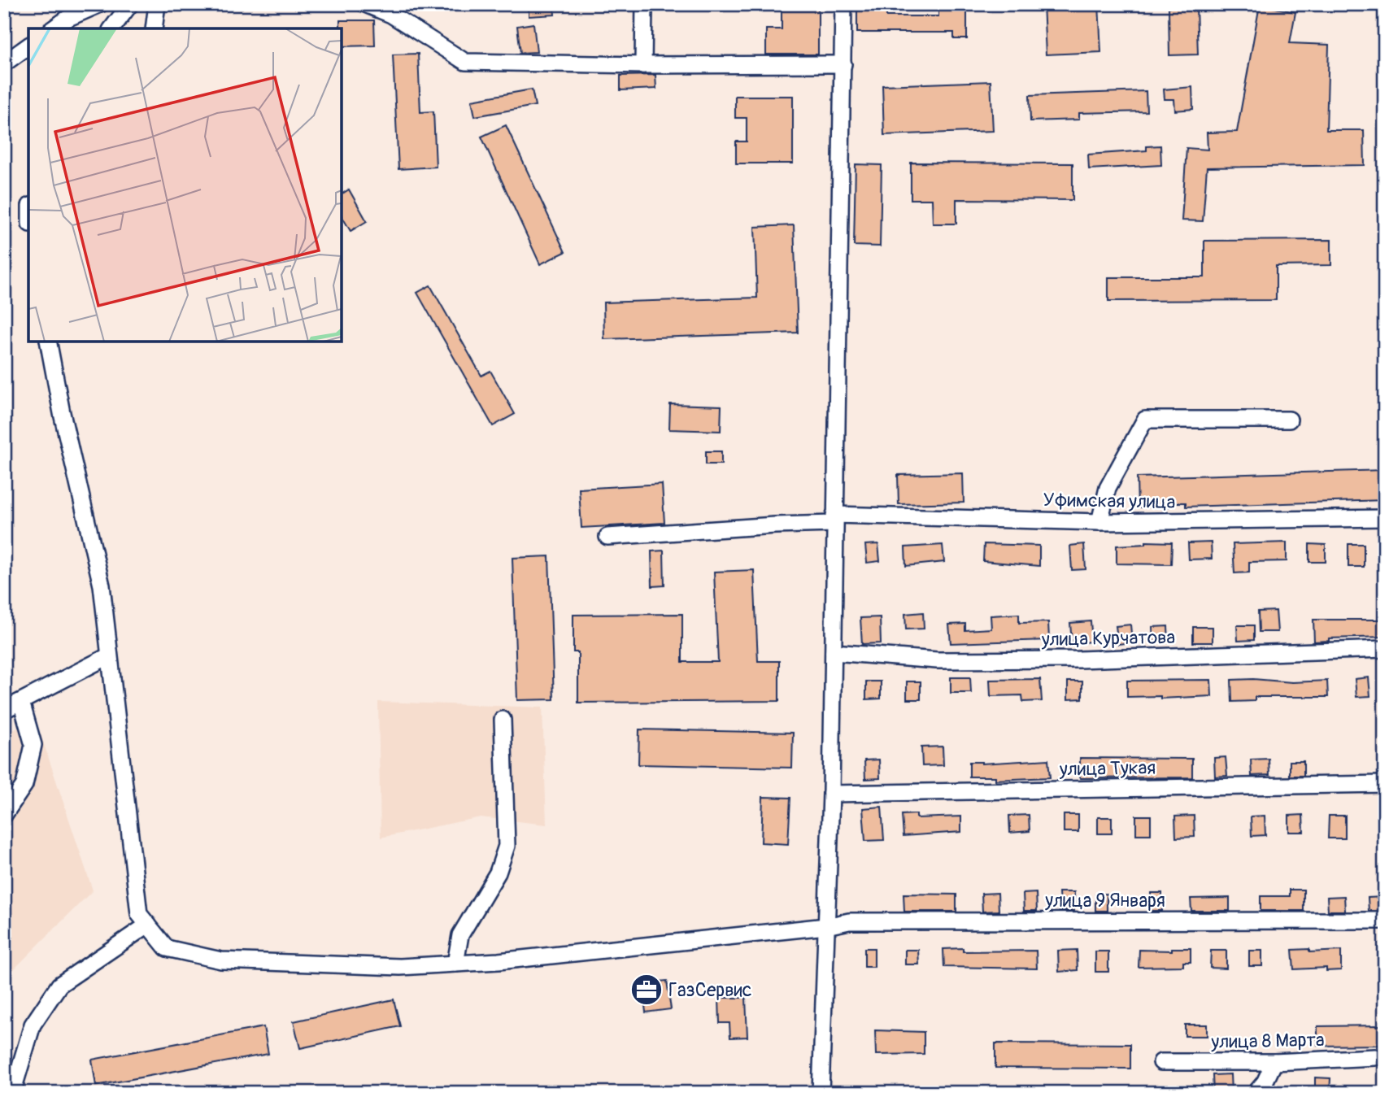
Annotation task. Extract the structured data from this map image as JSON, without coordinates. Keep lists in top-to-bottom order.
{
  "streets": {
    "street": [
      "Уфимская улица",
      "улица Курчатова",
      "улица Тукая",
      "улица 9 Января",
      "улица 8 Марта"
    ]
  },
  "places": {
    "office": ["ГазСервис"]
  }
}
